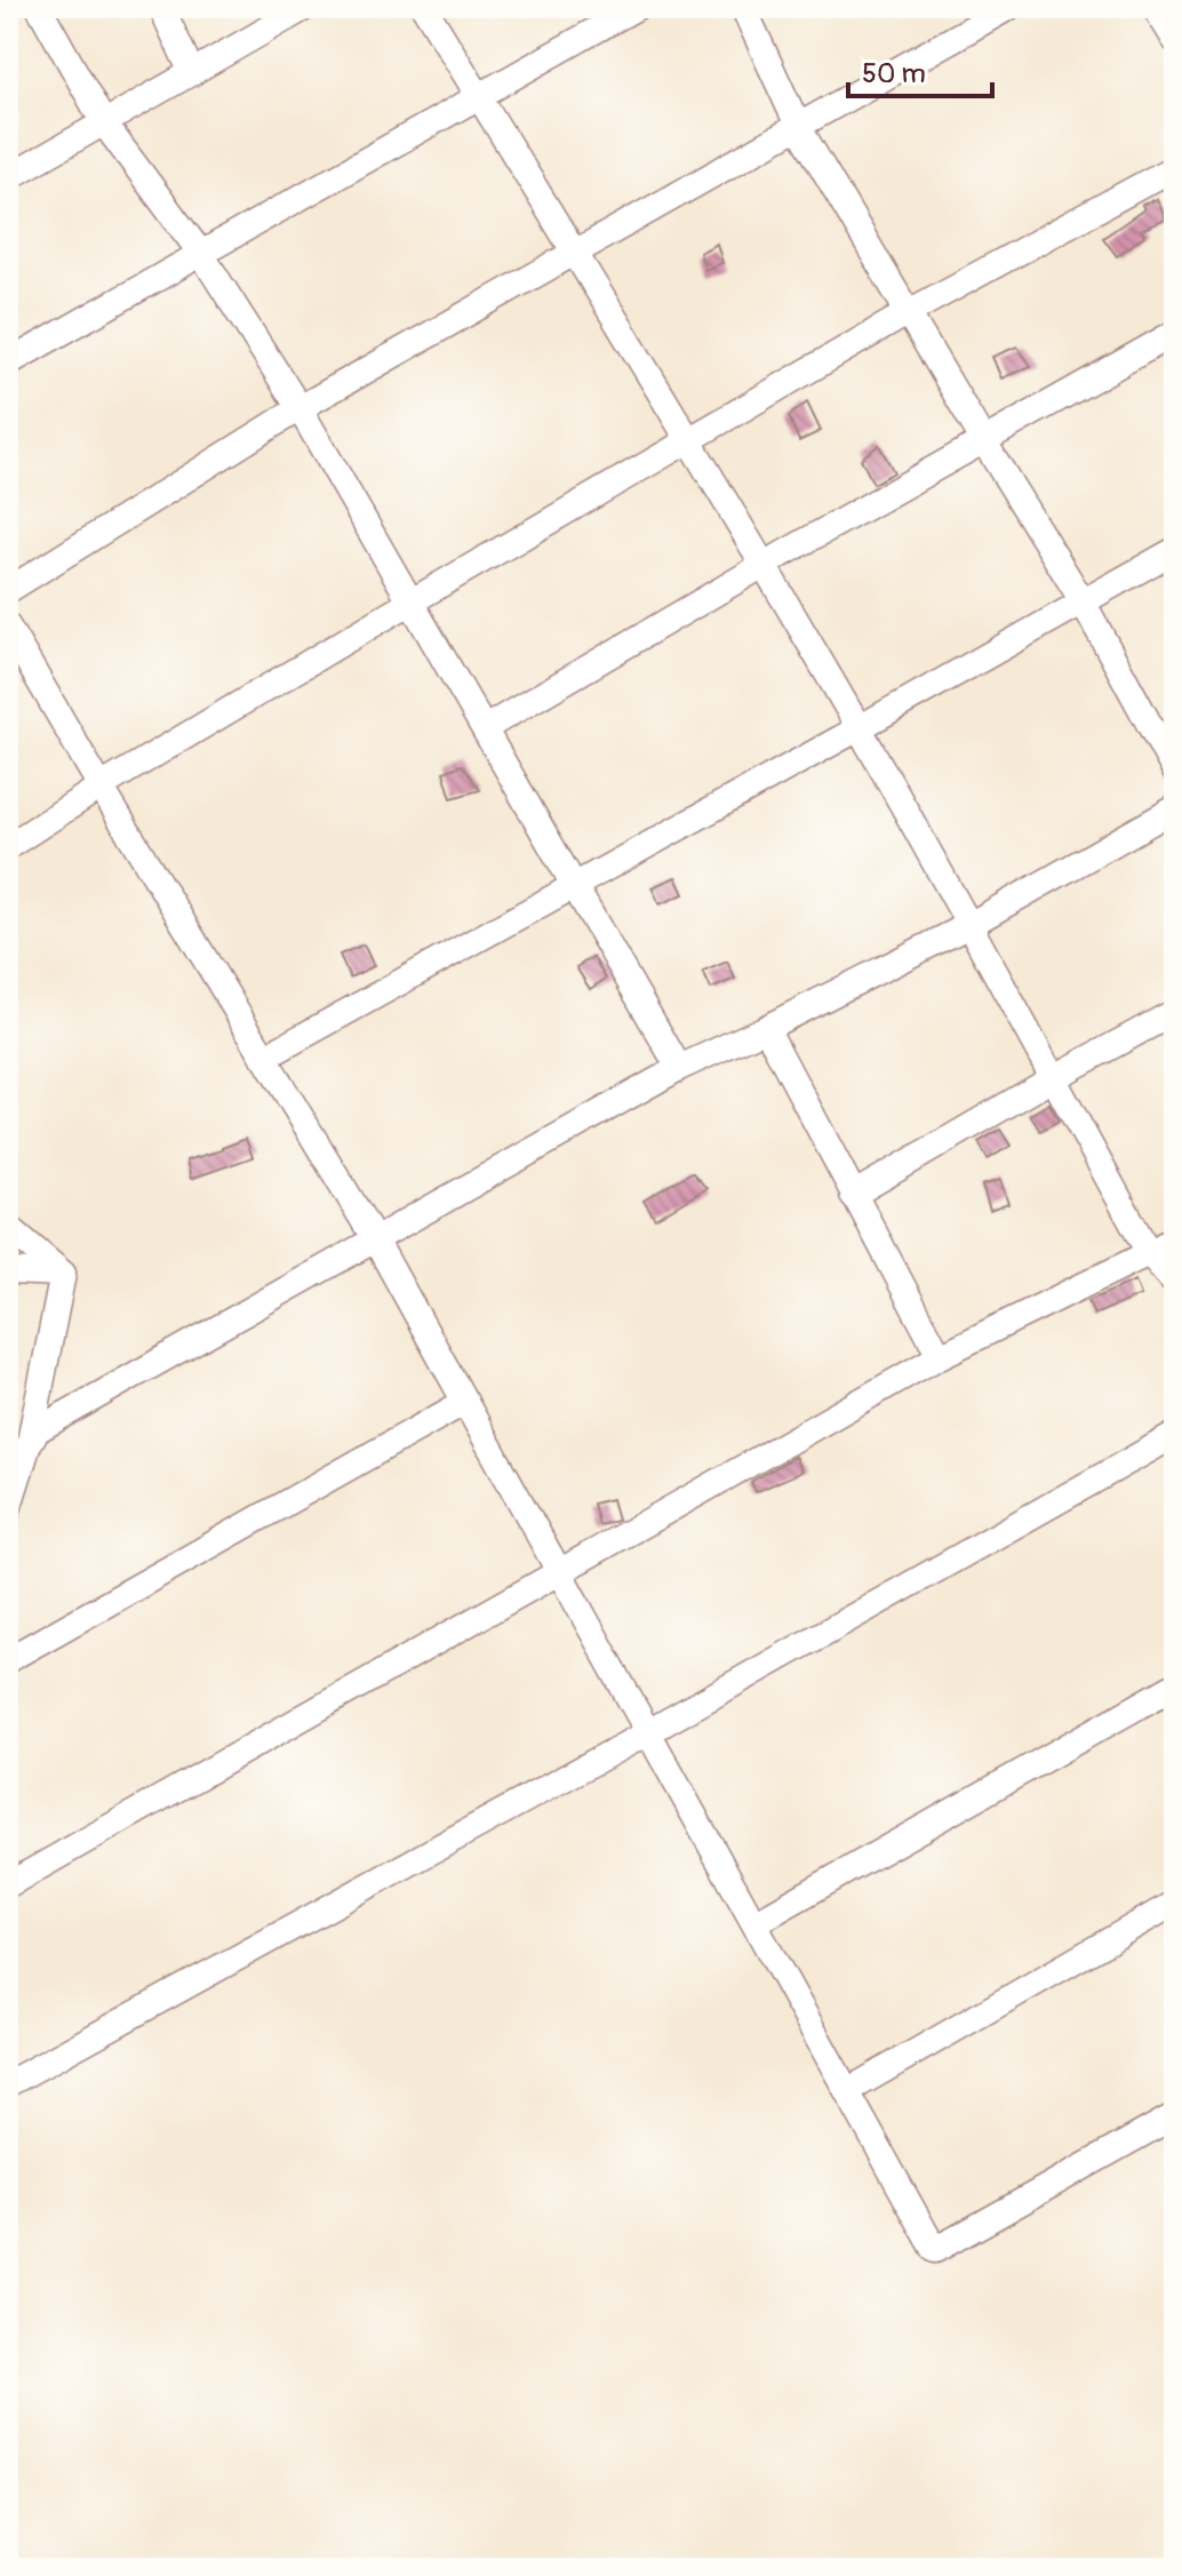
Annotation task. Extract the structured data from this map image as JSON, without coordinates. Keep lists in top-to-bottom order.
{
  "scale_bar": "50 m"
}
